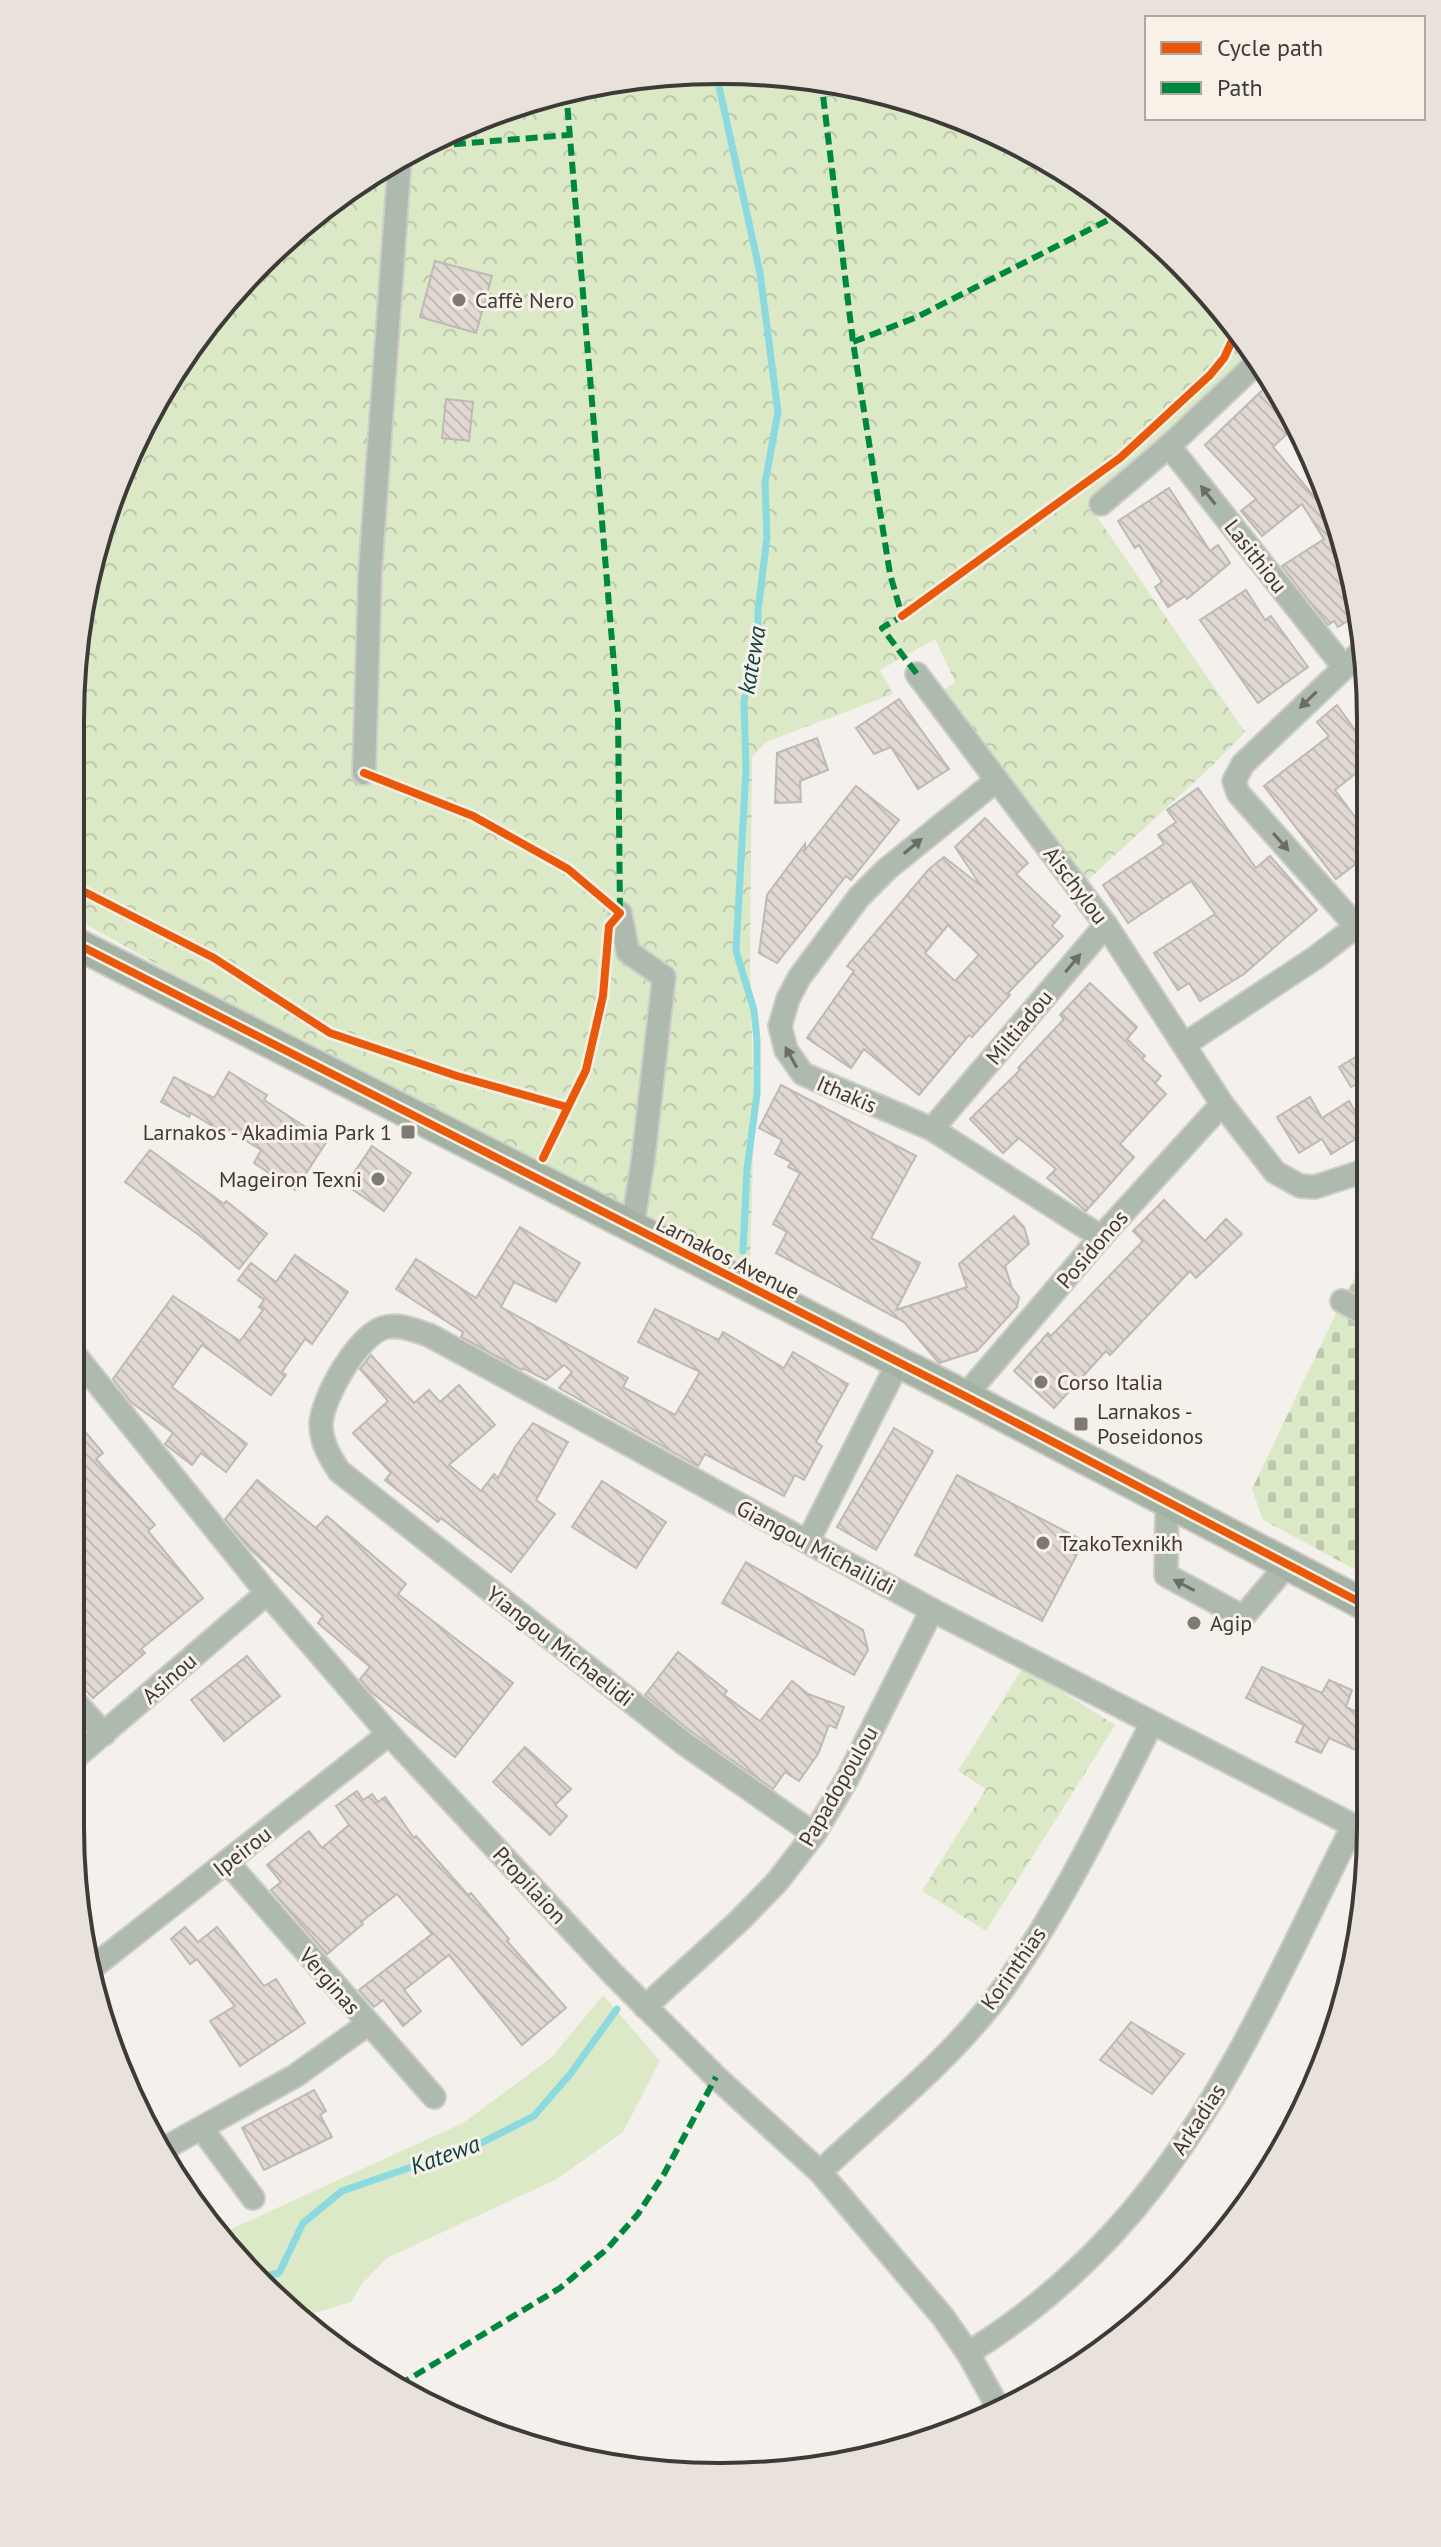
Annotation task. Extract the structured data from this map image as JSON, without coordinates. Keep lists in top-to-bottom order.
{
  "streets": {
    "main road": ["Larnakos Avenue"],
    "street": [
      "Lasithiou",
      "Aischylou",
      "Miltiadou",
      "Ithakis",
      "Posidonos",
      "Giangou Michailidi",
      "Yiangou Michaelidi",
      "Asinou",
      "Papadopoulou",
      "Ipeirou",
      "Propilaion",
      "Korinthias",
      "Verginas",
      "Arkadias"
    ]
  },
  "crossings": [
    ["Aischylou", "Miltiadou"],
    ["Aischylou", "Ithakis"],
    ["Aischylou", "Posidonos"],
    ["Miltiadou", "Ithakis"],
    ["Ithakis", "Posidonos"],
    ["Posidonos", "Larnakos Avenue"],
    ["Giangou Michailidi", "Yiangou Michaelidi"],
    ["Giangou Michailidi", "Papadopoulou"],
    ["Giangou Michailidi", "Korinthias"],
    ["Yiangou Michaelidi", "Papadopoulou"],
    ["Asinou", "Propilaion"],
    ["Papadopoulou", "Propilaion"],
    ["Ipeirou", "Propilaion"],
    ["Ipeirou", "Verginas"],
    ["Propilaion", "Korinthias"],
    ["Propilaion", "Arkadias"]
  ],
  "one_way": ["Lasithiou", "Miltiadou"],
  "water": ["katewa", "Katewa"],
  "places": {
    "other": [
      "Caffè Nero",
      "Mageiron Texni",
      "Corso Italia",
      "TzakoTexnikh",
      "Agip"
    ],
    "transit": ["Larnakos - Akadimia Park 1", "Larnakos - Poseidonos"]
  },
  "legend": ["Cycle path", "Path"]
}
